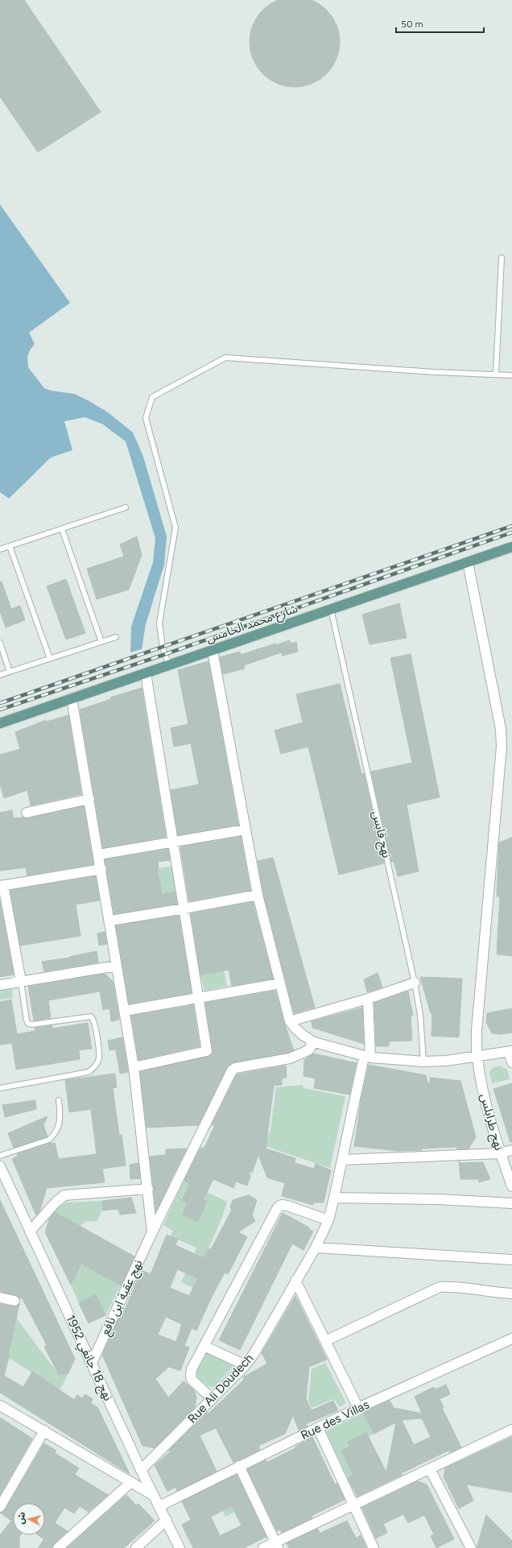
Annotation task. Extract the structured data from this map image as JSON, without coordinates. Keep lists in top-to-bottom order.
{
  "streets": {
    "main road": ["شارع محمد الخامس"],
    "street": [
      "نهج طرابلس",
      "نهج عقبة ابن نافع",
      "نهج 18 جانفي 1952",
      "Rue Ali Doudech",
      "Rue des Villas"
    ],
    "lane": ["نهج قابس"]
  },
  "crossings": [
    ["شارع محمد الخامس", "نهج قابس"],
    ["شارع محمد الخامس", "نهج طرابلس"],
    ["نهج عقبة ابن نافع", "نهج 18 جانفي 1952"],
    ["نهج 18 جانفي 1952", "Rue Ali Doudech"],
    ["نهج 18 جانفي 1952", "Rue des Villas"]
  ],
  "scale_bar": "50 m",
  "north": "left"
}
